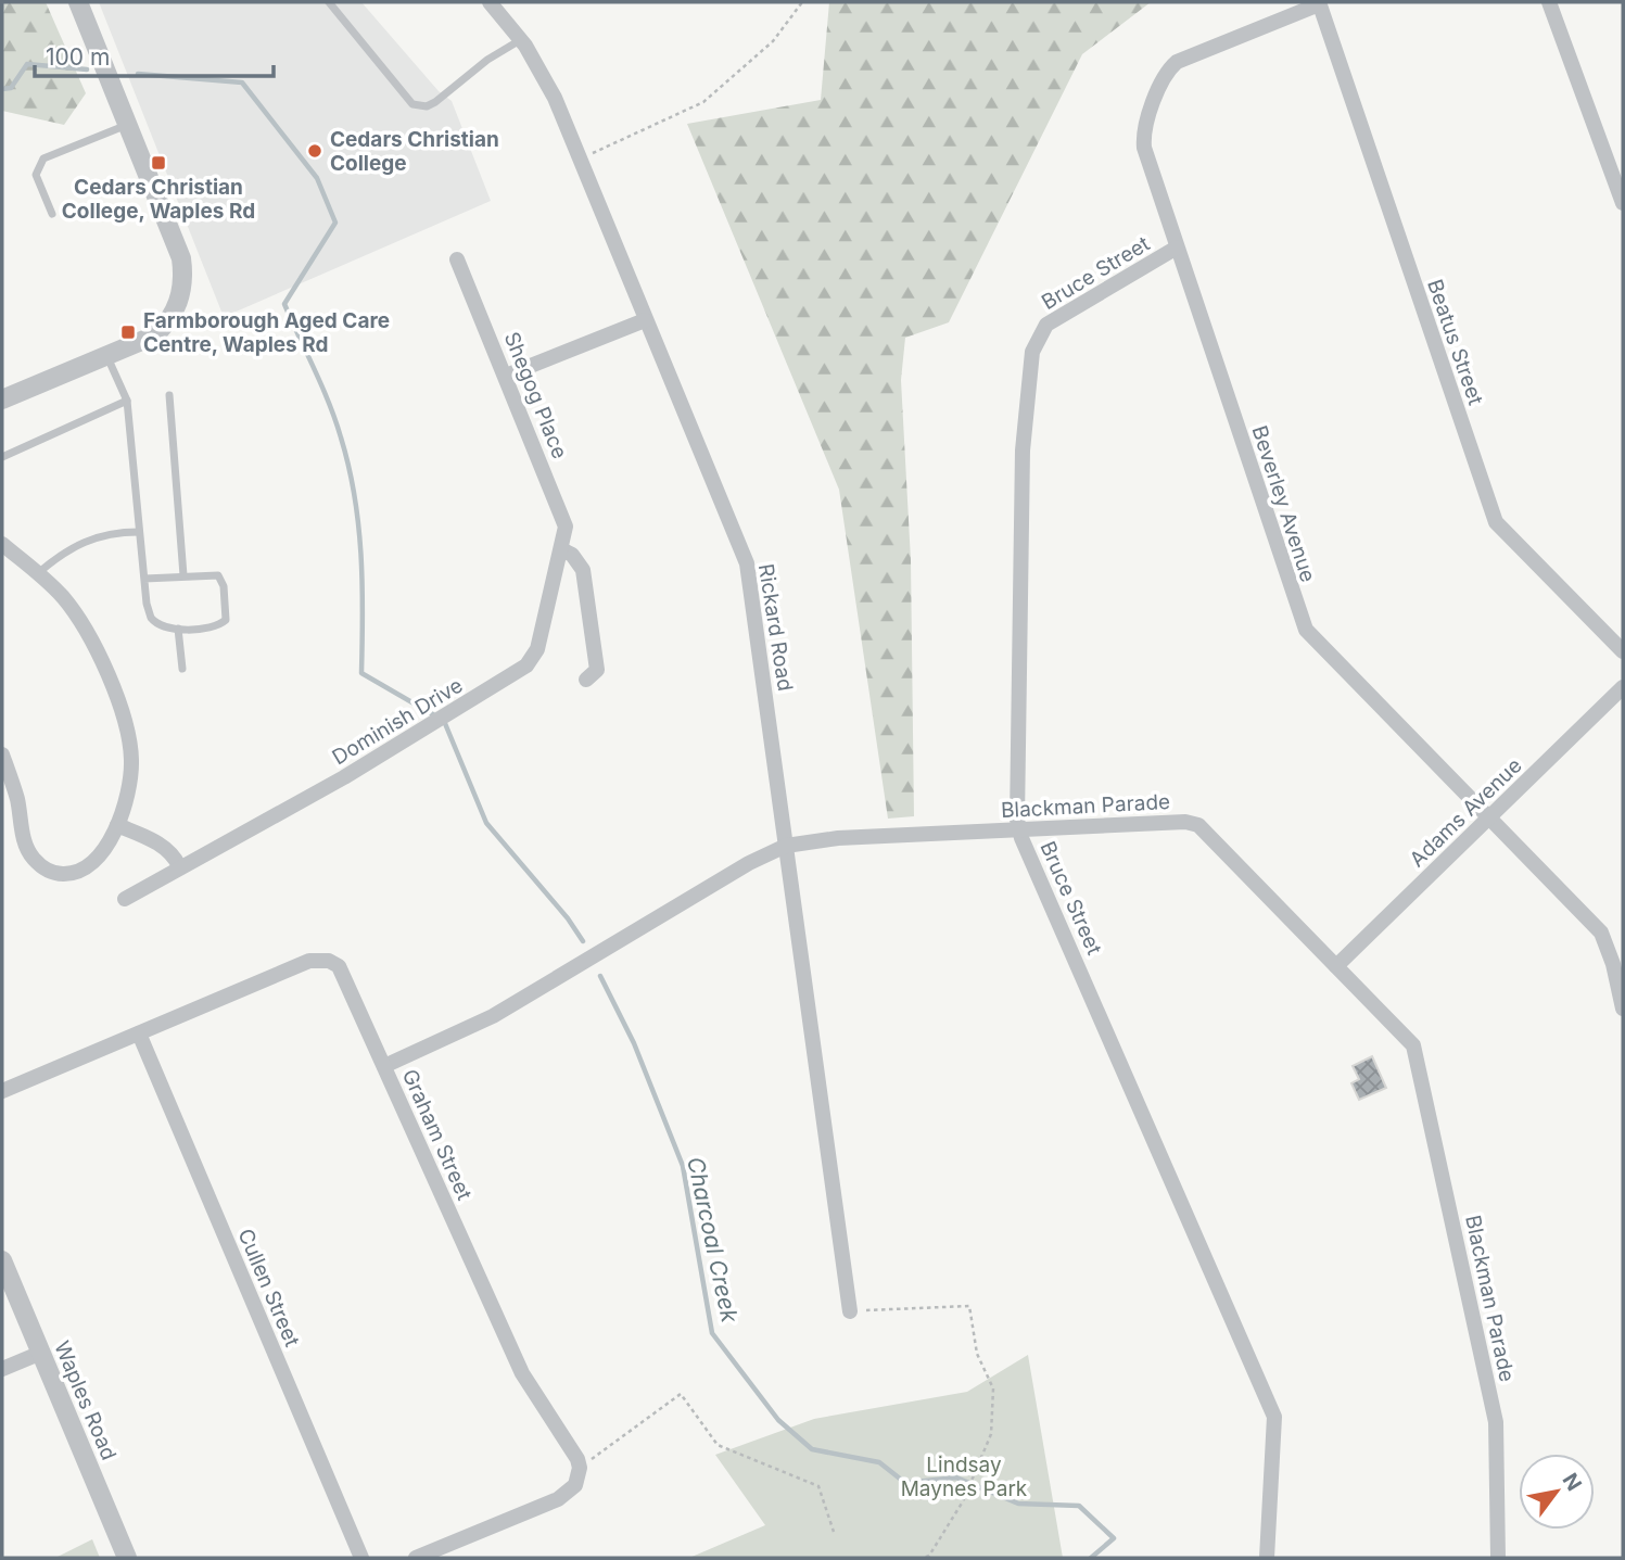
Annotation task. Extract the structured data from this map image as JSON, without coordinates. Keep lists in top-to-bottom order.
{
  "streets": {
    "street": [
      "Bruce Street",
      "Beatus Street",
      "Shegog Place",
      "Beverley Avenue",
      "Rickard Road",
      "Dominish Drive",
      "Blackman Parade",
      "Adams Avenue",
      "Graham Street",
      "Cullen Street",
      "Waples Road"
    ]
  },
  "crossings": [
    ["Bruce Street", "Beverley Avenue"],
    ["Bruce Street", "Blackman Parade"],
    ["Beatus Street", "Beverley Avenue"],
    ["Shegog Place", "Dominish Drive"],
    ["Beverley Avenue", "Adams Avenue"],
    ["Rickard Road", "Blackman Parade"],
    ["Blackman Parade", "Adams Avenue"],
    ["Blackman Parade", "Graham Street"],
    ["Graham Street", "Cullen Street"]
  ],
  "water": ["Charcoal Creek"],
  "parks": ["Lindsay Maynes Park"],
  "places": {
    "other": ["Cedars Christian College"],
    "transit": ["Cedars Christian College, Waples Rd", "Farmborough Aged Care Centre, Waples Rd"]
  },
  "scale_bar": "100 m",
  "north": "top right"
}
